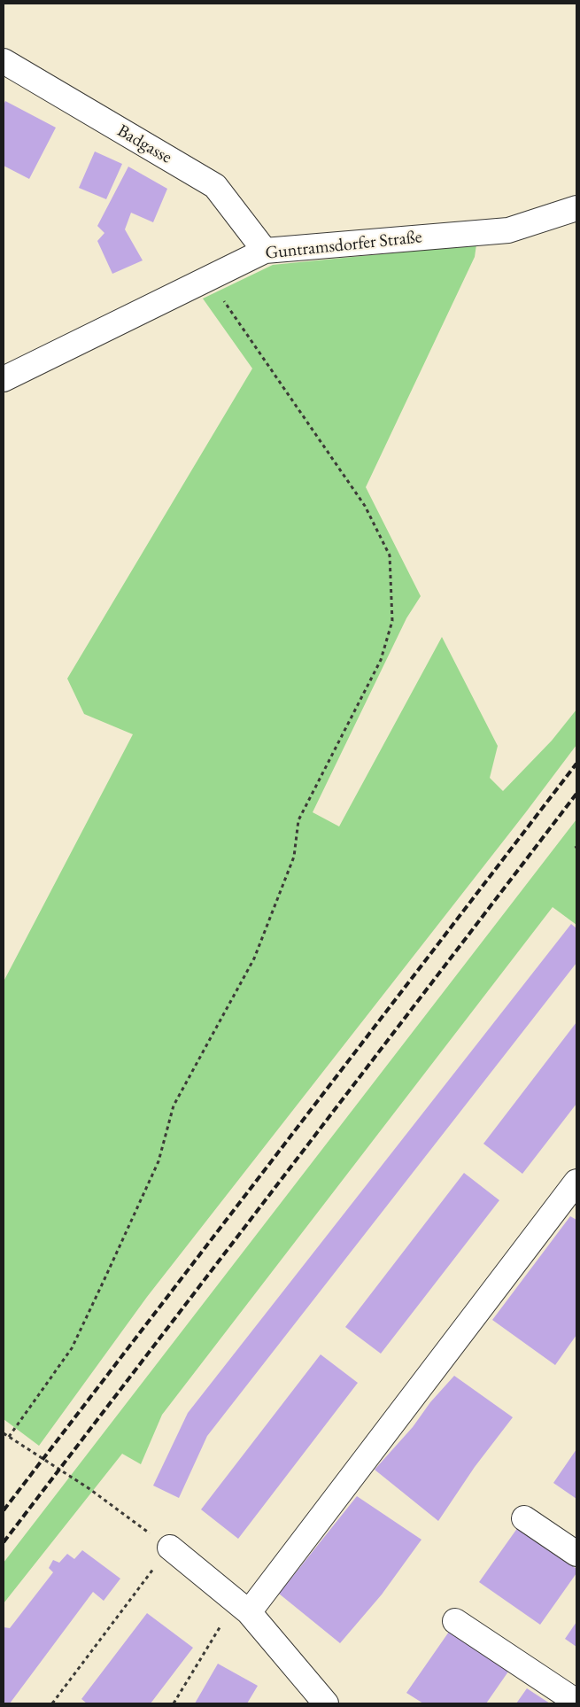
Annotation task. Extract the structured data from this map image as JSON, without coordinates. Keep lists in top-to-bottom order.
{
  "streets": {
    "street": ["Badgasse", "Guntramsdorfer Straße"]
  },
  "crossings": [
    ["Badgasse", "Guntramsdorfer Straße"]
  ]
}
